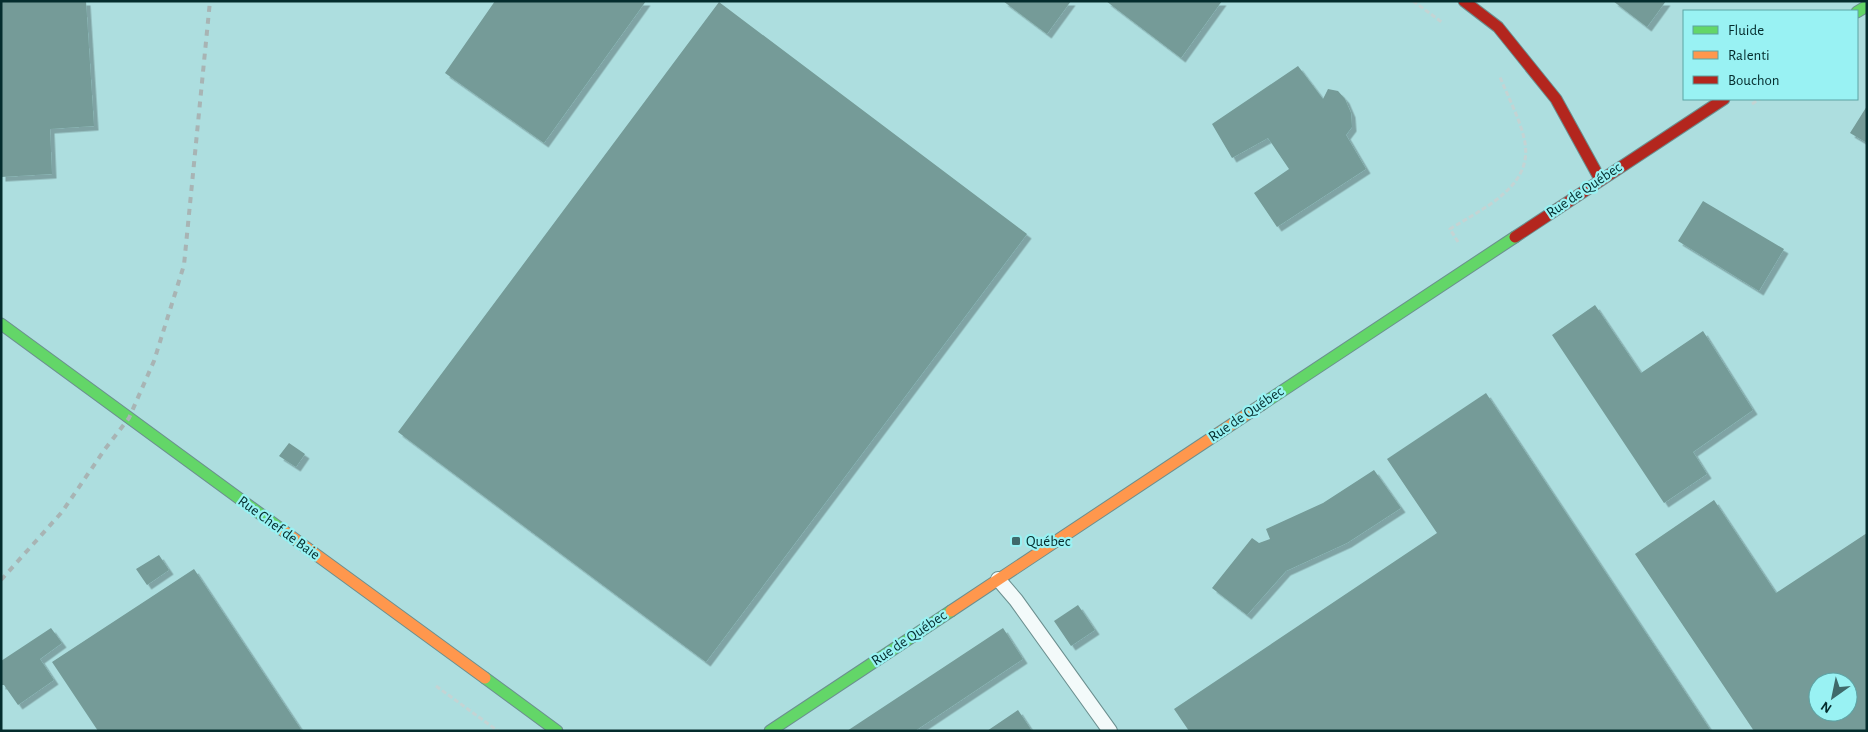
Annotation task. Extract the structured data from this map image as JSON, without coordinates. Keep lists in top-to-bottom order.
{
  "streets": {
    "street": ["Rue de Québec", "Rue Chef de Baie"]
  },
  "places": {
    "transit": ["Québec"]
  },
  "legend": ["Fluide", "Ralenti", "Bouchon"],
  "north": "bottom left"
}
